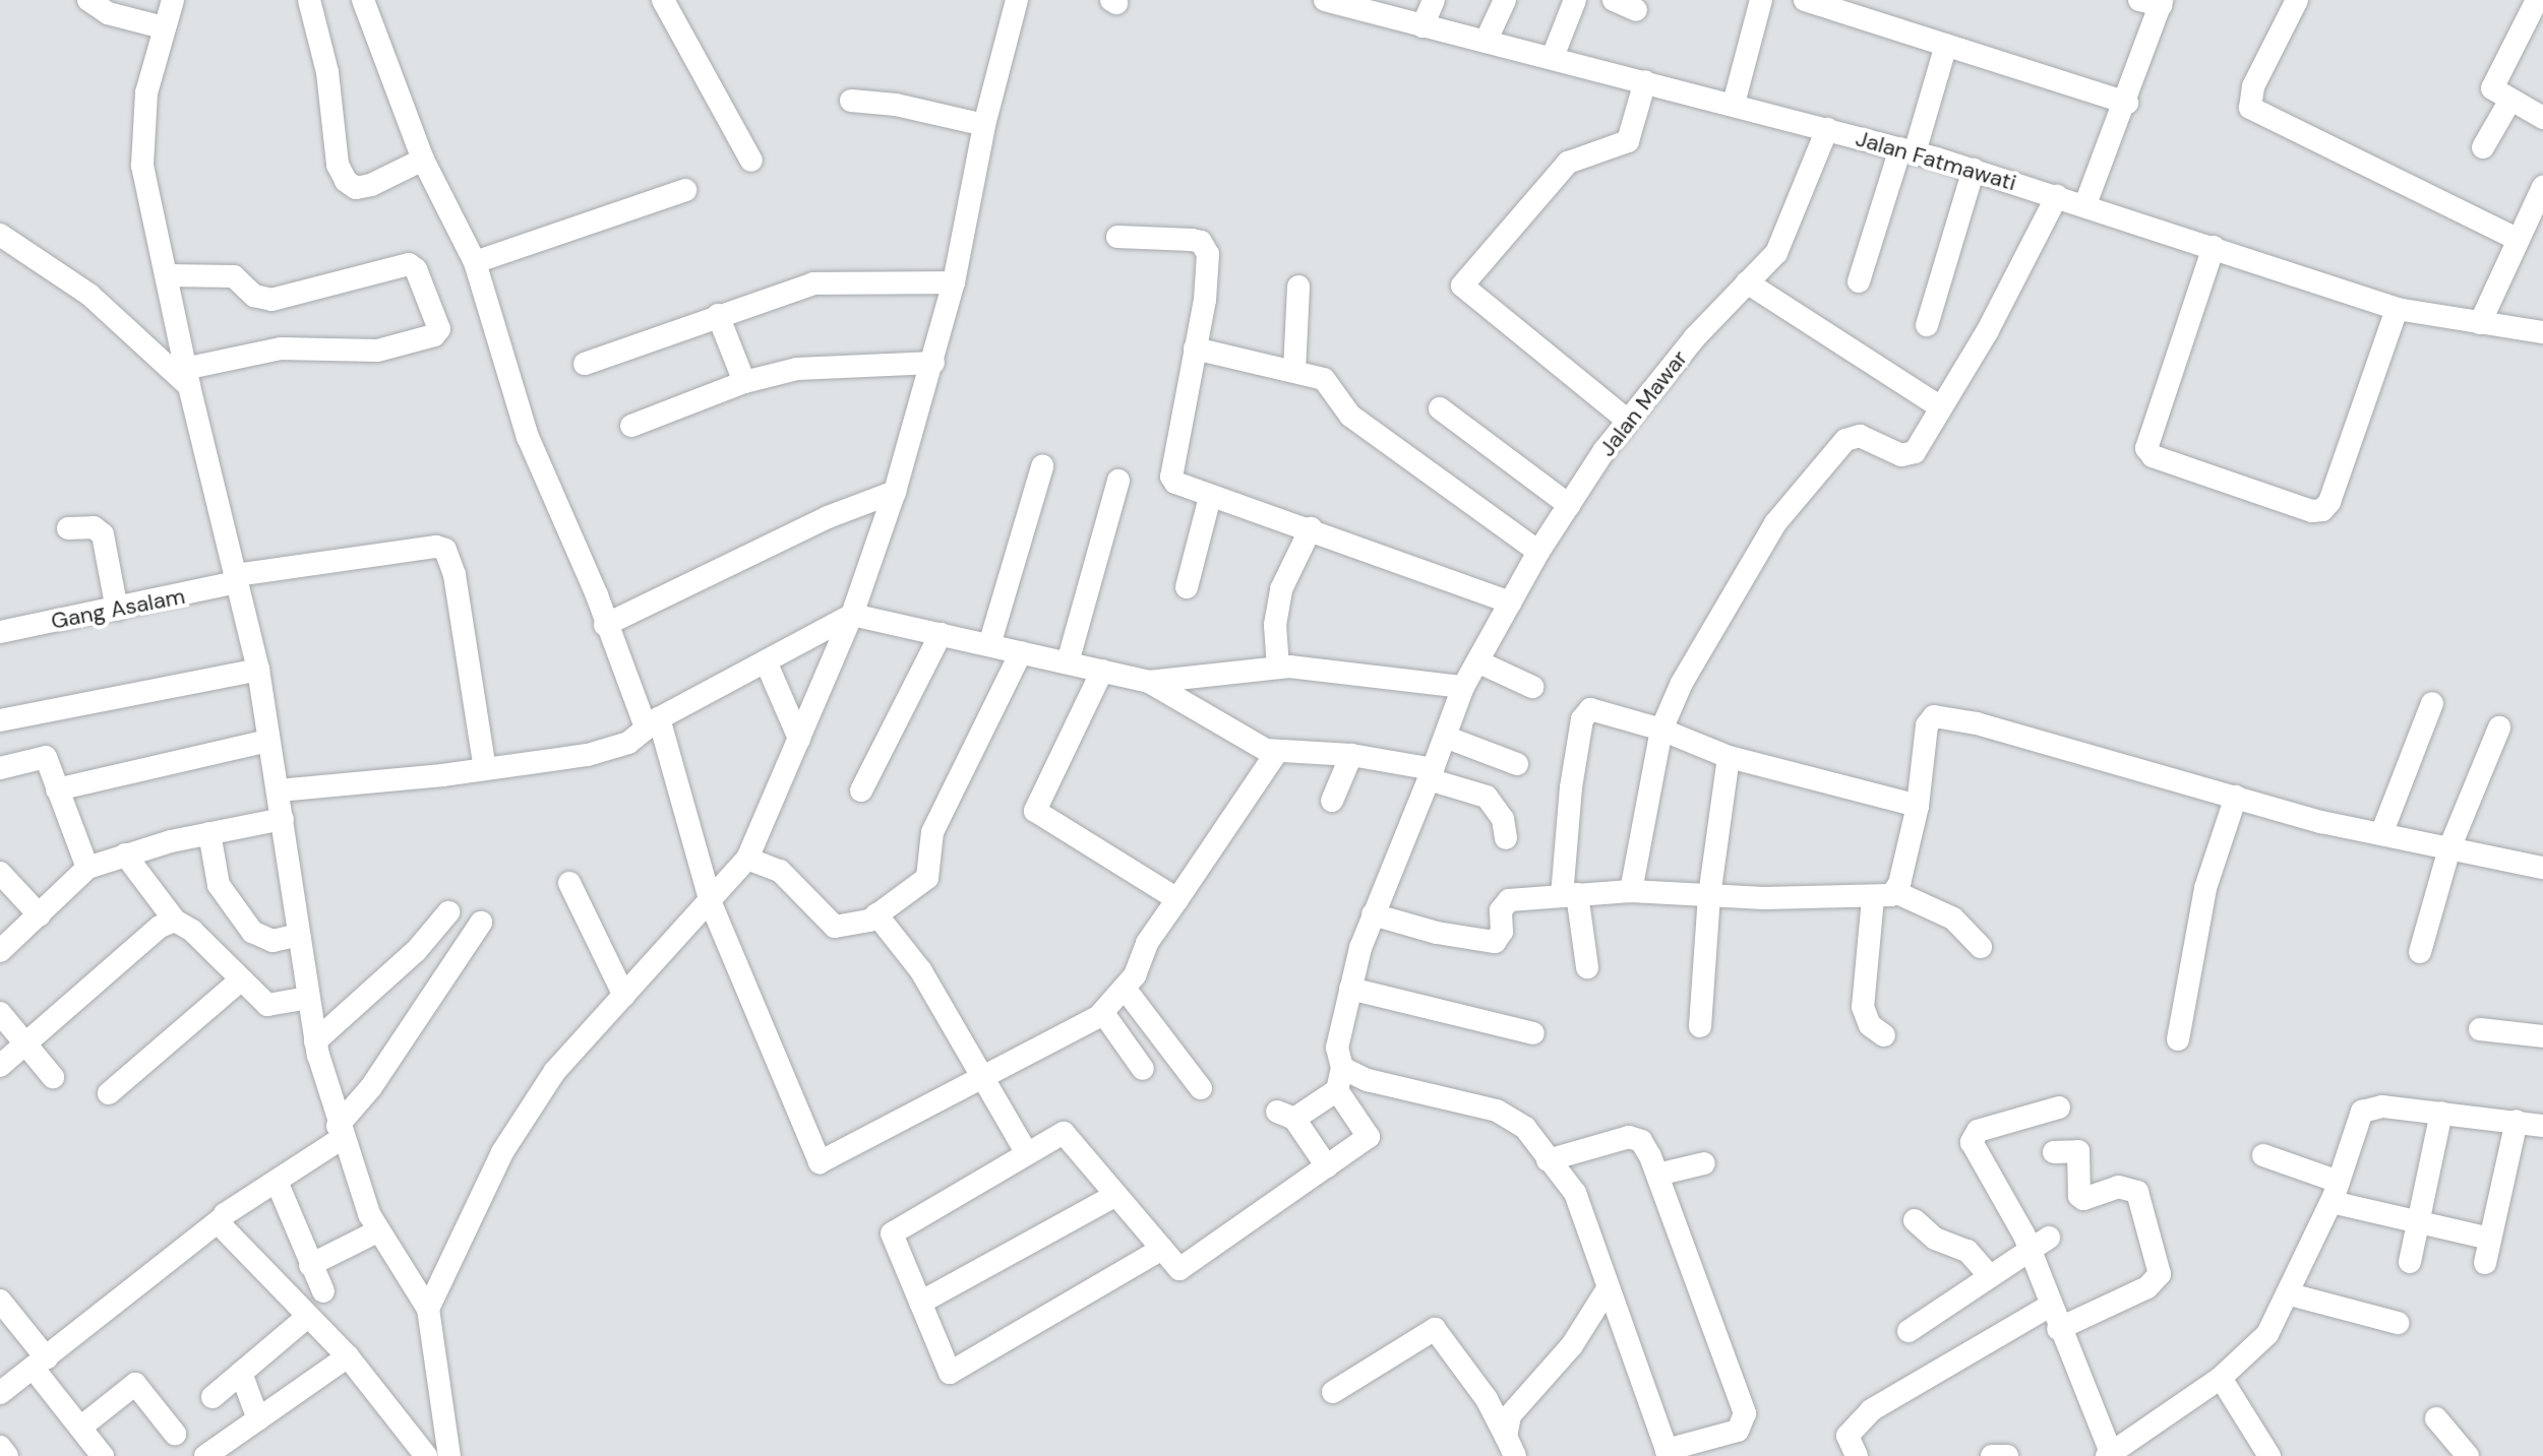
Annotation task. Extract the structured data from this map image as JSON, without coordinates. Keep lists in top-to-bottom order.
{
  "streets": {
    "street": ["Jalan Fatmawati", "Jalan Mawar", "Gang Asalam"]
  },
  "crossings": [
    ["Jalan Fatmawati", "Jalan Mawar"]
  ]
}
